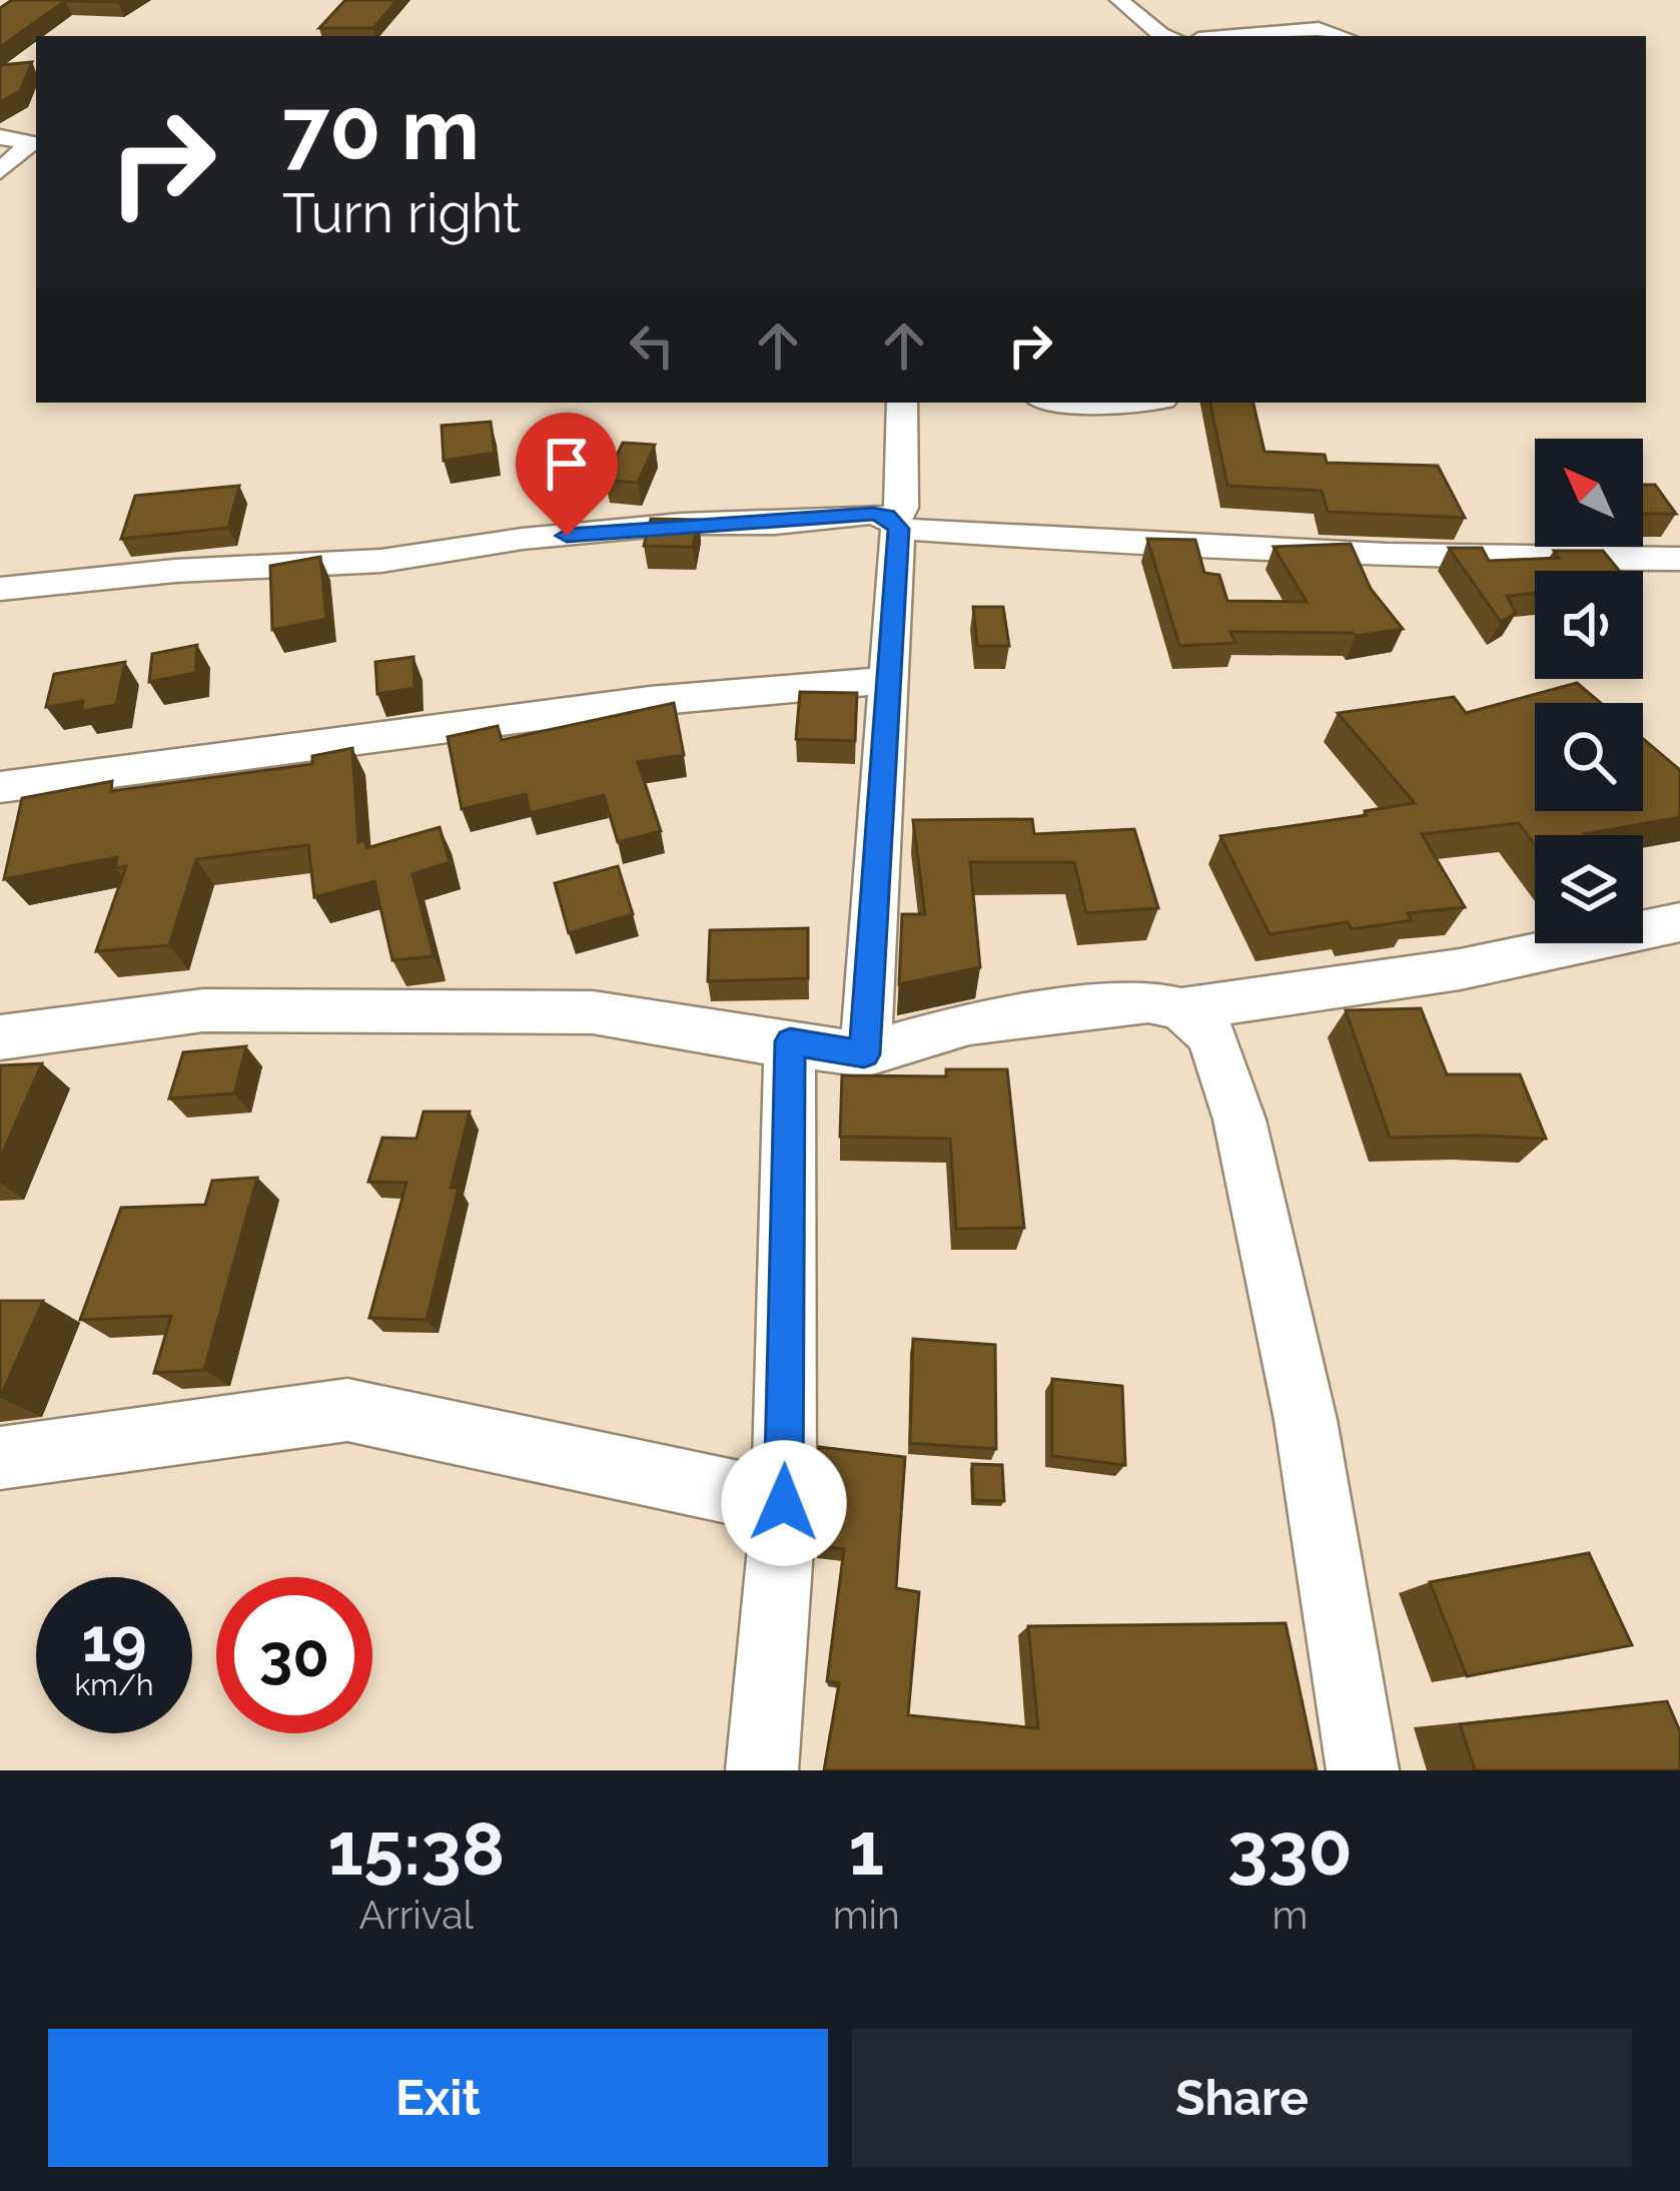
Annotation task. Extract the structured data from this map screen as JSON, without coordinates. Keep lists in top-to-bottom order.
{
  "north": "top left",
  "page": {
    "turn": ["70 m", "Turn right"],
    "speed": "19 km/h",
    "limit": "30",
    "eta": [
      "15:38",
      "Arrival",
      "1",
      "min",
      "330",
      "m"
    ],
    "buttons": ["Exit", "Share"]
  }
}
